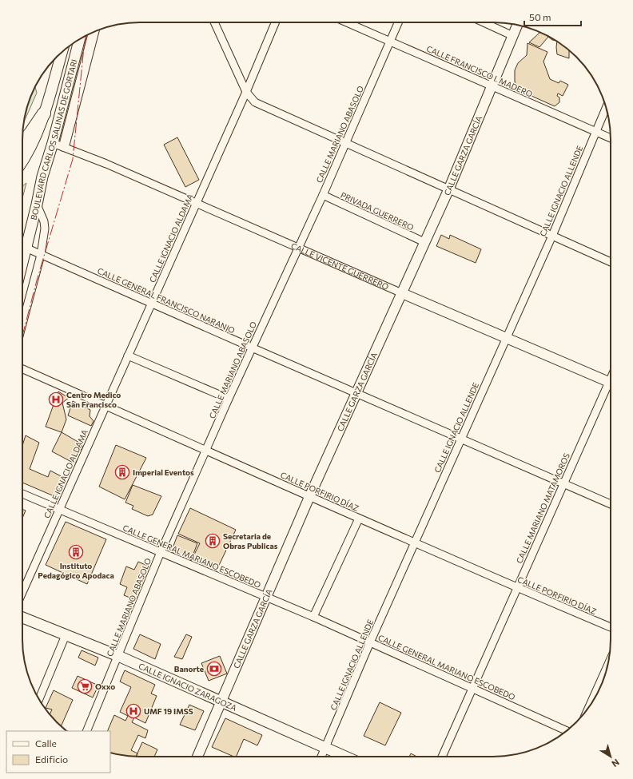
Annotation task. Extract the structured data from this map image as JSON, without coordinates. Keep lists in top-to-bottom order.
{
  "streets": {
    "main road": ["BOULEVARD CARLOS SALINAS DE GORTARI", "CALLE IGNACIO ZARAGOZA"],
    "street": [
      "CALLE FRANCISCO I. MADERO",
      "CALLE MARIANO ABASOLO",
      "CALLE GARZA GARCÍA",
      "CALLE IGNACIO ALLENDE",
      "PRIVADA GUERRERO",
      "CALLE IGNACIO ALDAMA",
      "CALLE VICENTE GUERRERO",
      "CALLE GENERAL FRANCISCO NARANJO",
      "CALLE PORFIRIO DÍAZ",
      "CALLE MARIANO MATAMOROS",
      "CALLE GENERAL MARIANO ESCOBEDO"
    ]
  },
  "crossings": [
    ["CALLE FRANCISCO I. MADERO", "CALLE MARIANO ABASOLO"],
    ["CALLE FRANCISCO I. MADERO", "CALLE GARZA GARCÍA"],
    ["CALLE FRANCISCO I. MADERO", "CALLE IGNACIO ALLENDE"],
    ["CALLE MARIANO ABASOLO", "PRIVADA GUERRERO"],
    ["CALLE MARIANO ABASOLO", "CALLE VICENTE GUERRERO"],
    ["CALLE MARIANO ABASOLO", "CALLE GENERAL FRANCISCO NARANJO"],
    ["CALLE MARIANO ABASOLO", "CALLE PORFIRIO DÍAZ"],
    ["CALLE MARIANO ABASOLO", "CALLE GENERAL MARIANO ESCOBEDO"],
    ["CALLE MARIANO ABASOLO", "CALLE IGNACIO ZARAGOZA"],
    ["BOULEVARD CARLOS SALINAS DE GORTARI", "CALLE VICENTE GUERRERO"],
    ["CALLE GARZA GARCÍA", "PRIVADA GUERRERO"],
    ["CALLE GARZA GARCÍA", "CALLE VICENTE GUERRERO"],
    ["CALLE GARZA GARCÍA", "CALLE GENERAL FRANCISCO NARANJO"],
    ["CALLE GARZA GARCÍA", "CALLE PORFIRIO DÍAZ"],
    ["CALLE GARZA GARCÍA", "CALLE GENERAL MARIANO ESCOBEDO"],
    ["CALLE GARZA GARCÍA", "CALLE IGNACIO ZARAGOZA"],
    ["CALLE IGNACIO ALLENDE", "CALLE VICENTE GUERRERO"],
    ["CALLE IGNACIO ALLENDE", "CALLE GENERAL FRANCISCO NARANJO"],
    ["CALLE IGNACIO ALLENDE", "CALLE PORFIRIO DÍAZ"],
    ["CALLE IGNACIO ALLENDE", "CALLE GENERAL MARIANO ESCOBEDO"],
    ["CALLE IGNACIO ALLENDE", "CALLE IGNACIO ZARAGOZA"],
    ["CALLE IGNACIO ALDAMA", "CALLE VICENTE GUERRERO"],
    ["CALLE IGNACIO ALDAMA", "CALLE GENERAL FRANCISCO NARANJO"],
    ["CALLE IGNACIO ALDAMA", "CALLE PORFIRIO DÍAZ"],
    ["CALLE IGNACIO ALDAMA", "CALLE GENERAL MARIANO ESCOBEDO"],
    ["CALLE GENERAL FRANCISCO NARANJO", "CALLE MARIANO MATAMOROS"],
    ["CALLE PORFIRIO DÍAZ", "CALLE MARIANO MATAMOROS"],
    ["CALLE MARIANO MATAMOROS", "CALLE GENERAL MARIANO ESCOBEDO"]
  ],
  "places": {
    "hospital": ["Centro Medico San Francisco", "UMF 19 IMSS"],
    "building": ["Imperial Eventos", "Secretaria de Obras Publicas", "Instituto Pedagógico Apodaca"],
    "bank": ["Banorte"],
    "supermarket": ["Oxxo"]
  },
  "legend": ["Calle", "Edificio"],
  "scale_bar": "50 m",
  "north": "bottom right"
}
